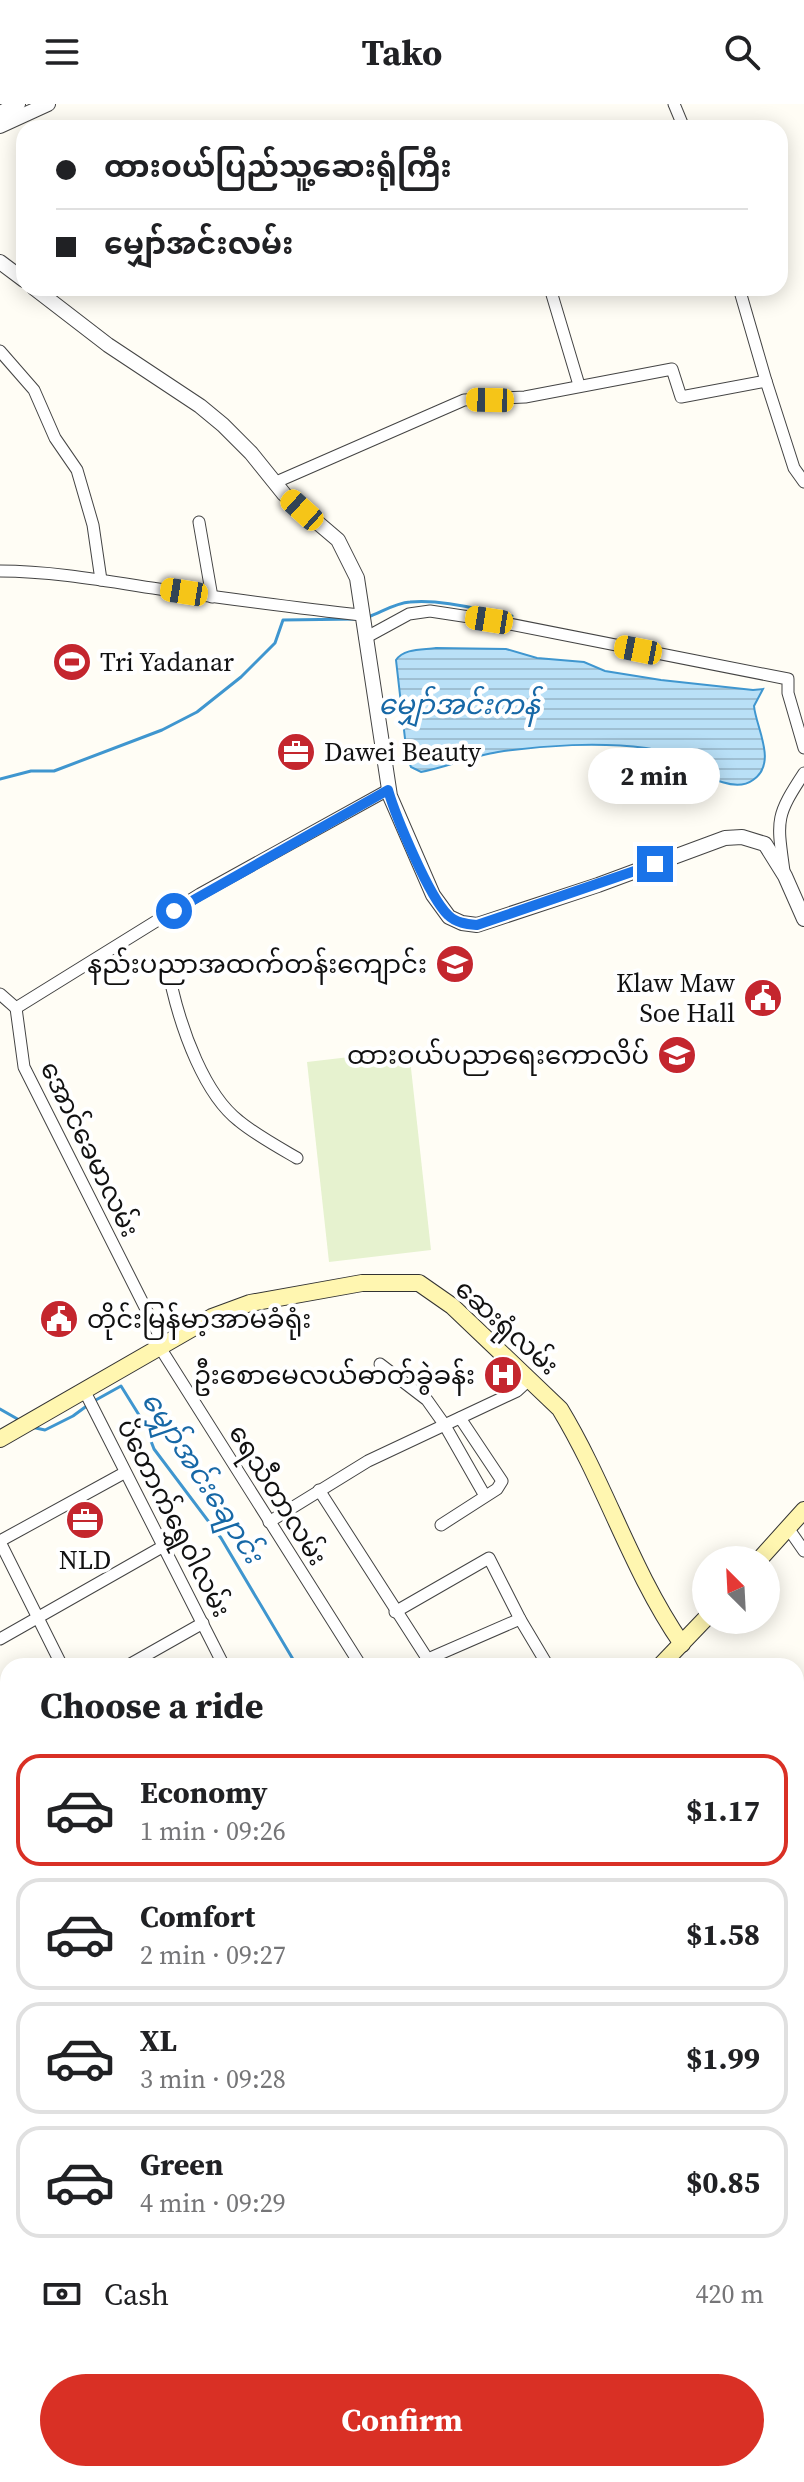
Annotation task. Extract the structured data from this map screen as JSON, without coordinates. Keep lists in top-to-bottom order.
{
  "streets": {
    "main road": ["ဆေးရုံလမ်း"],
    "street": ["အောင်ခေမာလမ်း", "ရေသီတာလမ်း", "ပိတောက်ရွှေဝါလမ်း"]
  },
  "crossings": [
    ["အောင်ခေမာလမ်း", "ဆေးရုံလမ်း"],
    ["အောင်ခေမာလမ်း", "ရေသီတာလမ်း"],
    ["ဆေးရုံလမ်း", "ရေသီတာလမ်း"],
    ["ဆေးရုံလမ်း", "ပိတောက်ရွှေဝါလမ်း"]
  ],
  "water": ["မျှော်အင်းကန်", "မျှော်အင်းချောင်း"],
  "places": {
    "sports": ["Tri Yadanar"],
    "office": ["Dawei Beauty", "NLD"],
    "school or university": ["နည်းပညာအထက်တန်းကျောင်း", "ထားဝယ်ပညာရေးကောလိပ်"],
    "public building": ["Klaw Maw Soe Hall", "တိုင်းမြန်မာ့အာမခံရုံး"],
    "hospital": ["ဦးစောမေလယ်ဓာတ်ခွဲခန်း"]
  },
  "north": "top left",
  "page": {
    "header": "Tako",
    "banner": ["ထားဝယ်ပြည်သူ့ဆေးရုံကြီး", "မျှော်အင်းလမ်း"],
    "bubble": "2 min",
    "heading": "Choose a ride",
    "list": [
      {
        "name": "Economy",
        "note": "1 min · 09:26",
        "value": "$1.17"
      },
      {
        "name": "Comfort",
        "note": "2 min · 09:27",
        "value": "$1.58"
      },
      {
        "name": "XL",
        "note": "3 min · 09:28",
        "value": "$1.99"
      },
      {
        "name": "Green",
        "note": "4 min · 09:29",
        "value": "$0.85"
      }
    ],
    "pay": ["Cash", "420 m"],
    "buttons": "Confirm"
  }
}
